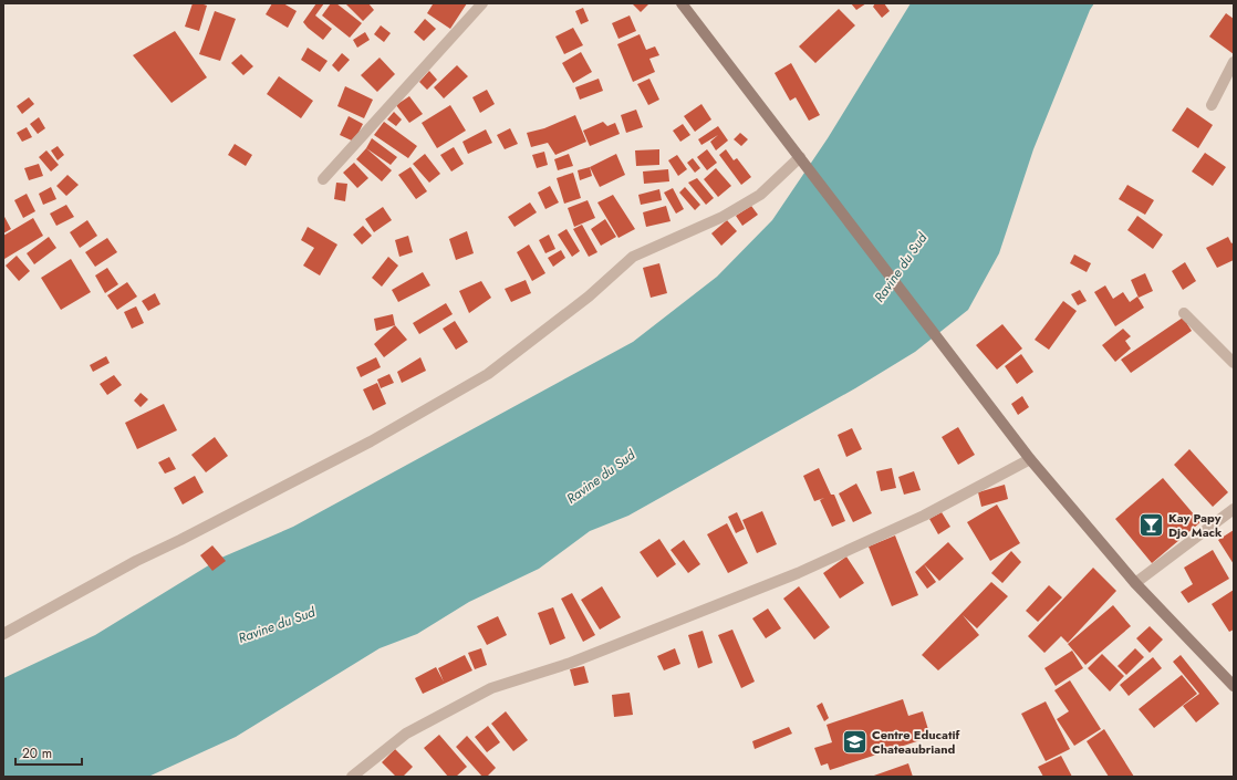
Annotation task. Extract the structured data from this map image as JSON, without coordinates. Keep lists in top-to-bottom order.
{
  "water": ["Ravine du Sud"],
  "places": {
    "bar": ["Kay Papy Djo Mack"],
    "school or university": ["Centre Educatif Chateaubriand"]
  },
  "scale_bar": "20 m"
}
